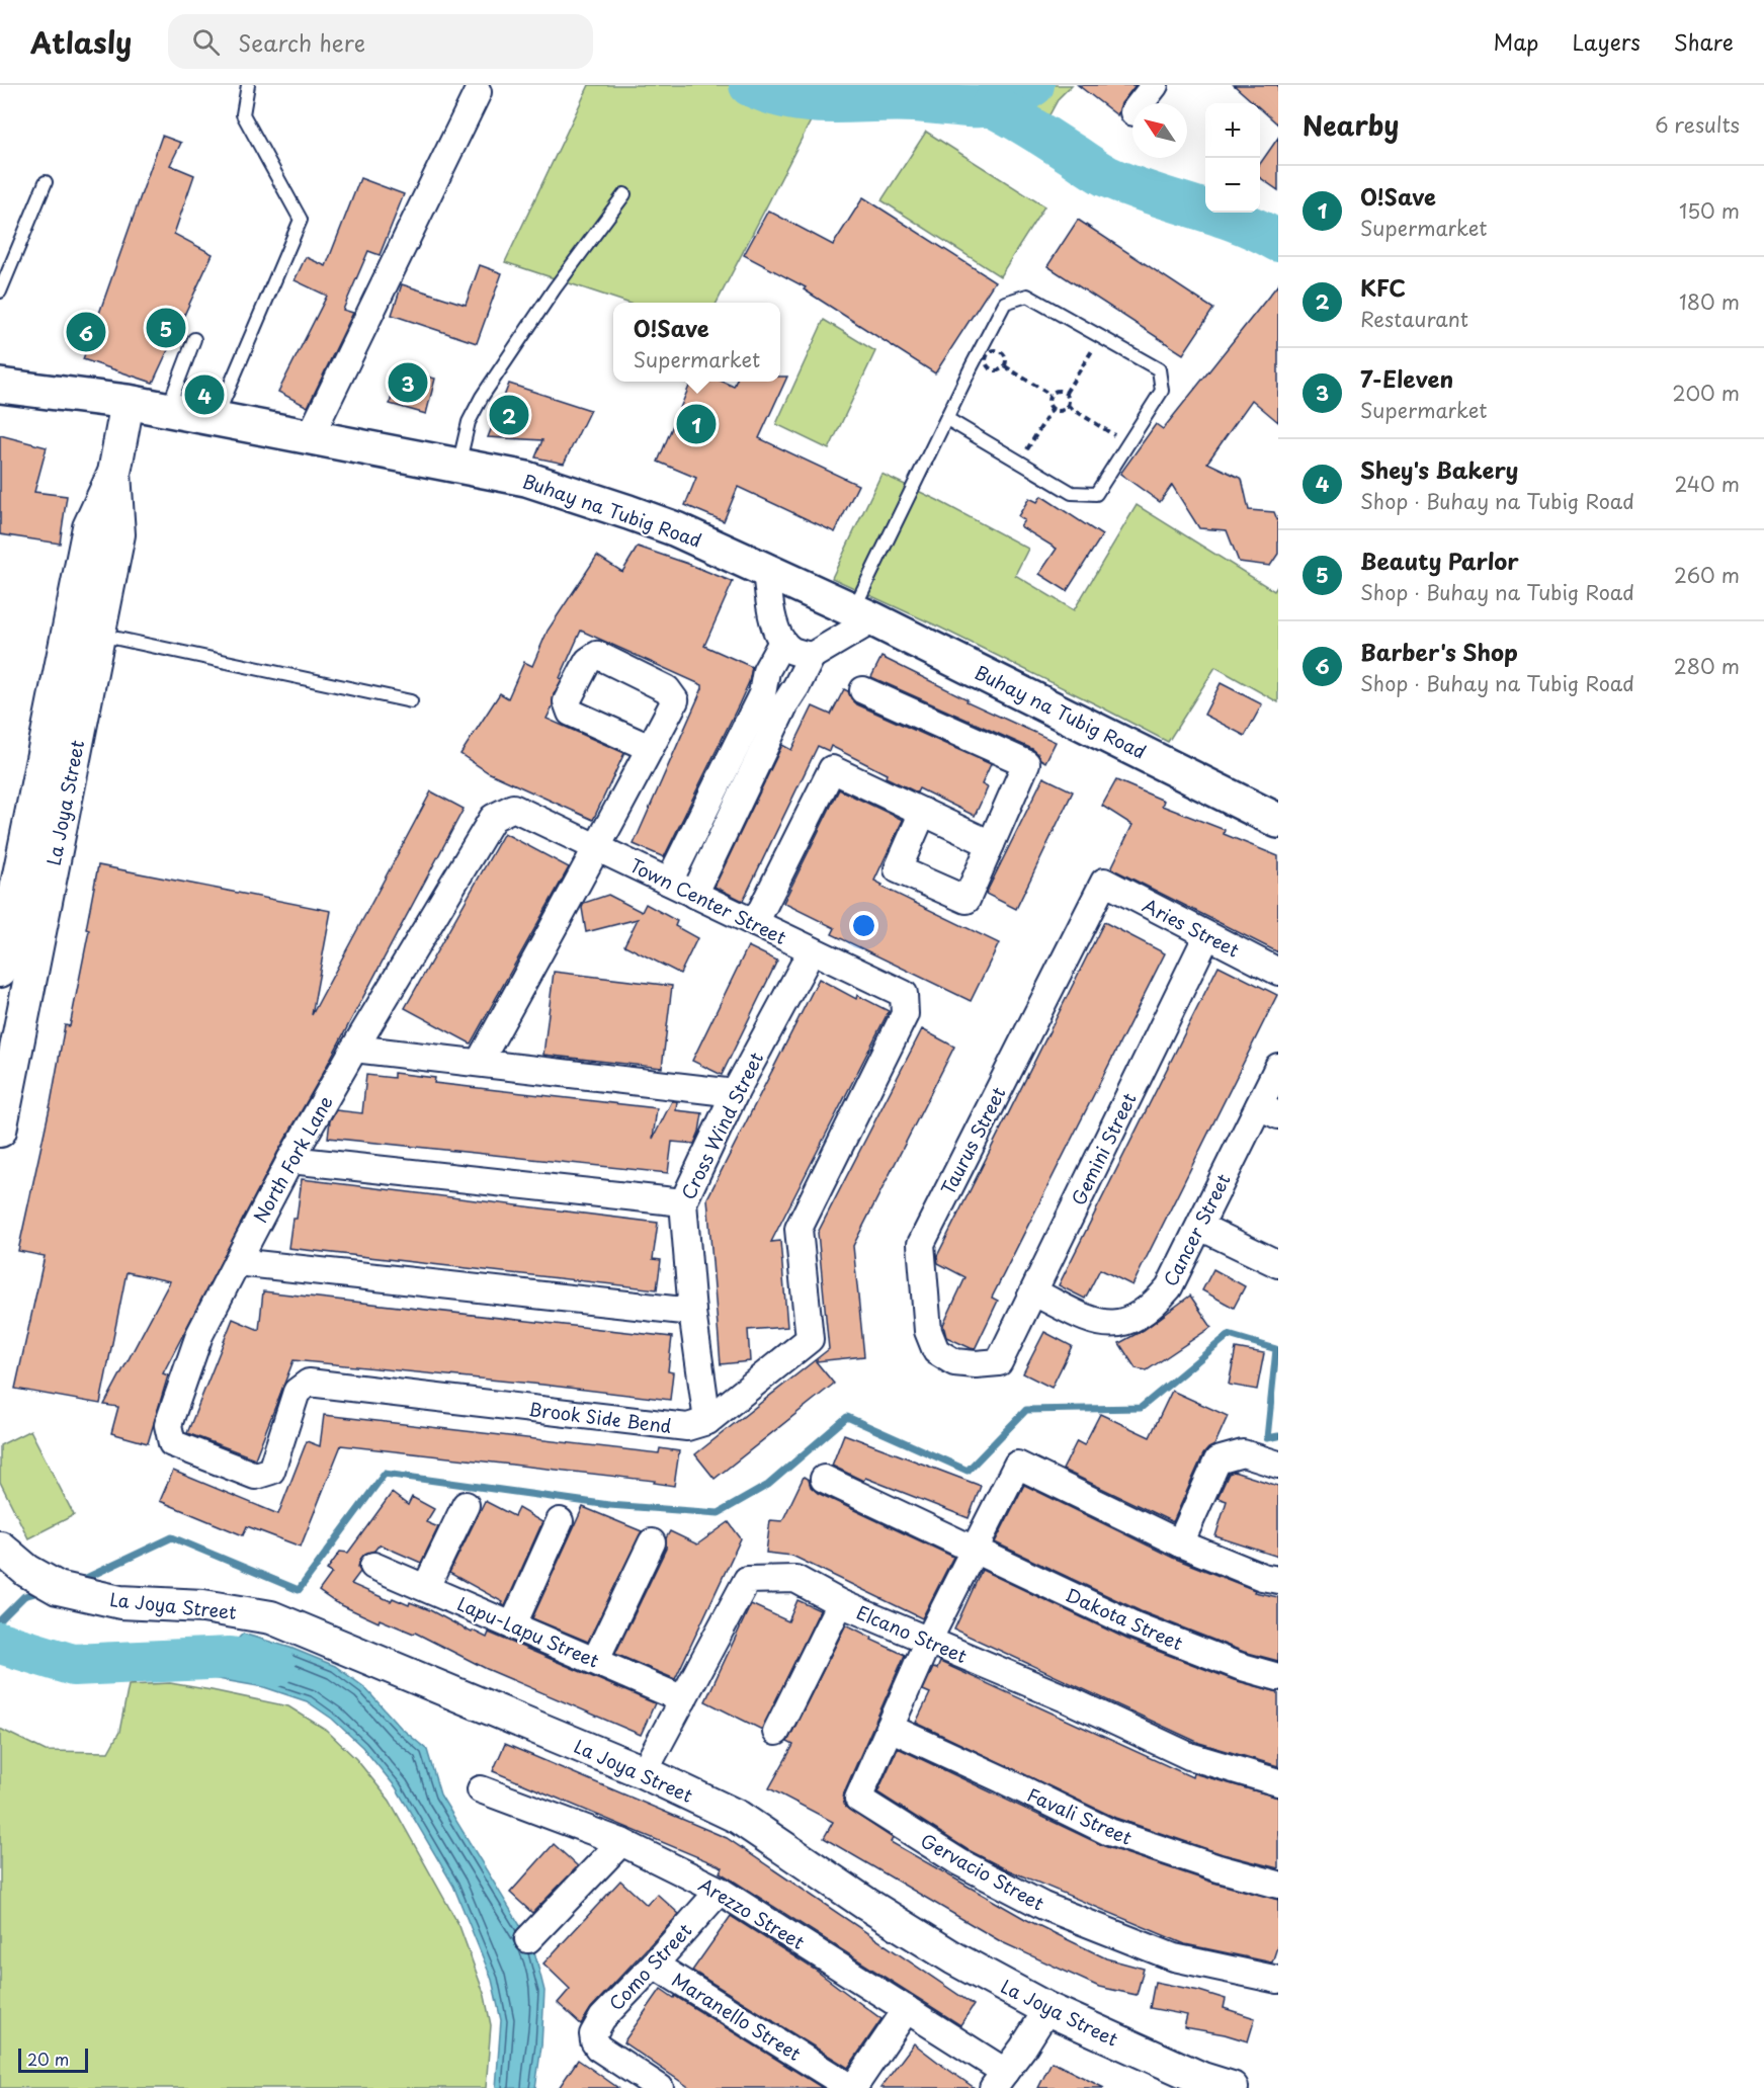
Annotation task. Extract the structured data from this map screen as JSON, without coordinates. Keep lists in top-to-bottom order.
{
  "streets": {
    "main road": ["Buhay na Tubig Road"],
    "street": [
      "La Joya Street",
      "Town Center Street",
      "Aries Street",
      "Cross Wind Street",
      "Taurus Street",
      "Gemini Street",
      "North Fork Lane",
      "Cancer Street",
      "Brook Side Bend",
      "Dakota Street",
      "Lapu-Lapu Street",
      "Elcano Street",
      "Favali Street",
      "Gervacio Street",
      "Arezzo Street",
      "Como Street",
      "Maranello Street"
    ]
  },
  "crossings": [
    ["Buhay na Tubig Road", "La Joya Street"],
    ["La Joya Street", "Elcano Street"],
    ["Town Center Street", "Cross Wind Street"],
    ["Town Center Street", "North Fork Lane"],
    ["Town Center Street", "Brook Side Bend"],
    ["Aries Street", "Taurus Street"],
    ["Aries Street", "Gemini Street"],
    ["Cross Wind Street", "Brook Side Bend"],
    ["Taurus Street", "Gemini Street"],
    ["Gemini Street", "Cancer Street"],
    ["North Fork Lane", "Brook Side Bend"],
    ["Dakota Street", "Gervacio Street"],
    ["Lapu-Lapu Street", "Elcano Street"],
    ["Elcano Street", "Gervacio Street"],
    ["Favali Street", "Gervacio Street"],
    ["Arezzo Street", "Como Street"],
    ["Como Street", "Maranello Street"]
  ],
  "scale_bar": "20 m",
  "north": "top left",
  "page": {
    "header": "Atlasly",
    "search": "Search here",
    "nav": ["Map", "Layers", "Share"],
    "heading": ["Nearby", "6 results"],
    "map_buttons": ["+", "−"],
    "list": [
      {
        "mark": "1",
        "name": "O!Save",
        "note": "Supermarket",
        "value": "150 m"
      },
      {
        "mark": "2",
        "name": "KFC",
        "note": "Restaurant",
        "value": "180 m"
      },
      {
        "mark": "3",
        "name": "7-Eleven",
        "note": "Supermarket",
        "value": "200 m"
      },
      {
        "mark": "4",
        "name": "Shey's Bakery",
        "note": "Shop · Buhay na Tubig Road",
        "value": "240 m"
      },
      {
        "mark": "5",
        "name": "Beauty Parlor",
        "note": "Shop · Buhay na Tubig Road",
        "value": "260 m"
      },
      {
        "mark": "6",
        "name": "Barber's Shop",
        "note": "Shop · Buhay na Tubig Road",
        "value": "280 m"
      }
    ],
    "popup": ["O!Save", "Supermarket"],
    "pins": [
      "5",
      "6",
      "3",
      "4",
      "2",
      "1"
    ],
    "scale": "20 m"
  }
}
